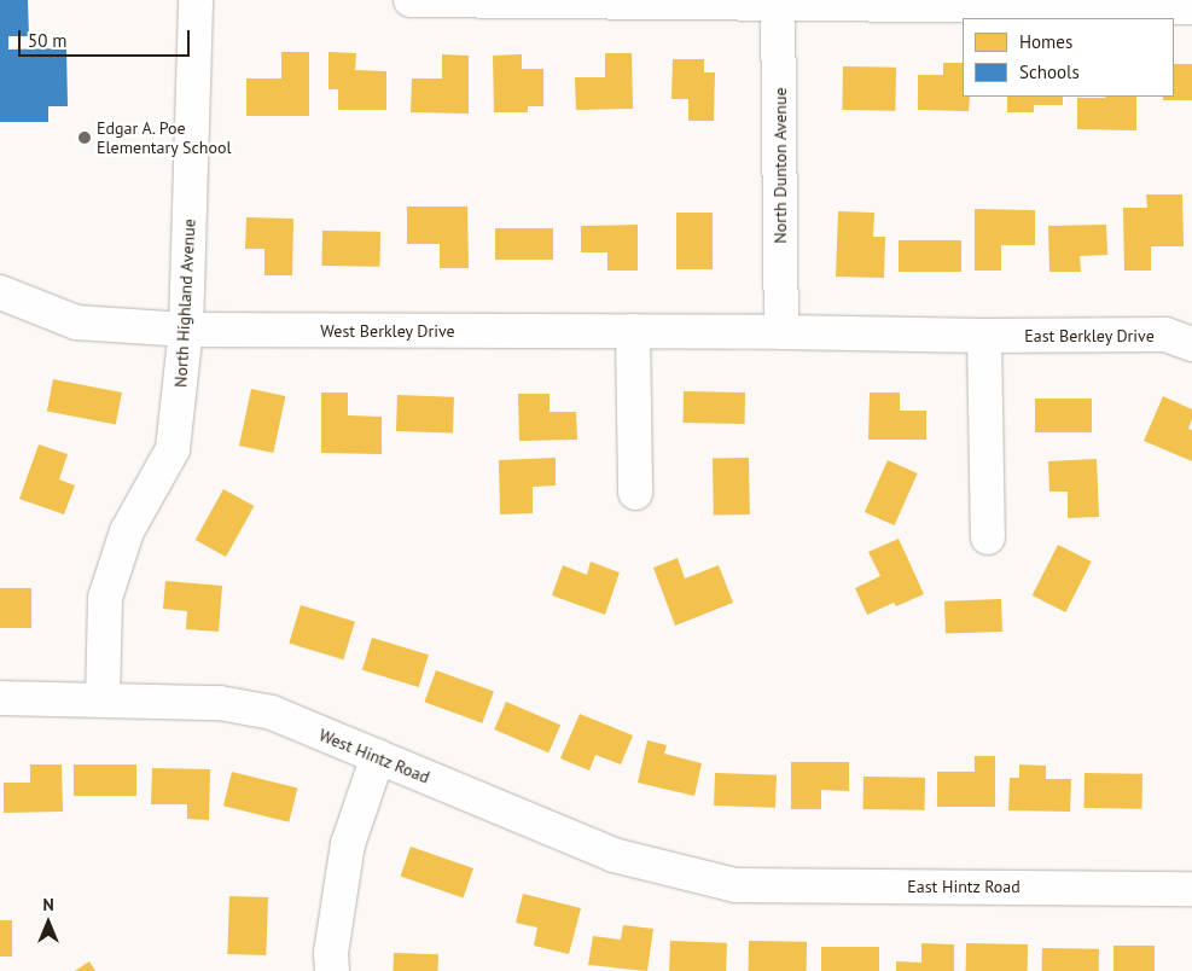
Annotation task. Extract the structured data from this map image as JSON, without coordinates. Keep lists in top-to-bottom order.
{
  "streets": {
    "street": [
      "North Dunton Avenue",
      "North Highland Avenue",
      "West Berkley Drive",
      "East Berkley Drive",
      "West Hintz Road",
      "East Hintz Road"
    ]
  },
  "crossings": [
    ["North Dunton Avenue", "West Berkley Drive"],
    ["North Dunton Avenue", "East Berkley Drive"],
    ["North Highland Avenue", "West Berkley Drive"],
    ["North Highland Avenue", "West Hintz Road"],
    ["West Berkley Drive", "East Berkley Drive"],
    ["West Hintz Road", "East Hintz Road"]
  ],
  "places": ["Edgar A. Poe Elementary School"],
  "legend": ["Homes", "Schools"],
  "scale_bar": "50 m",
  "north": "top"
}
